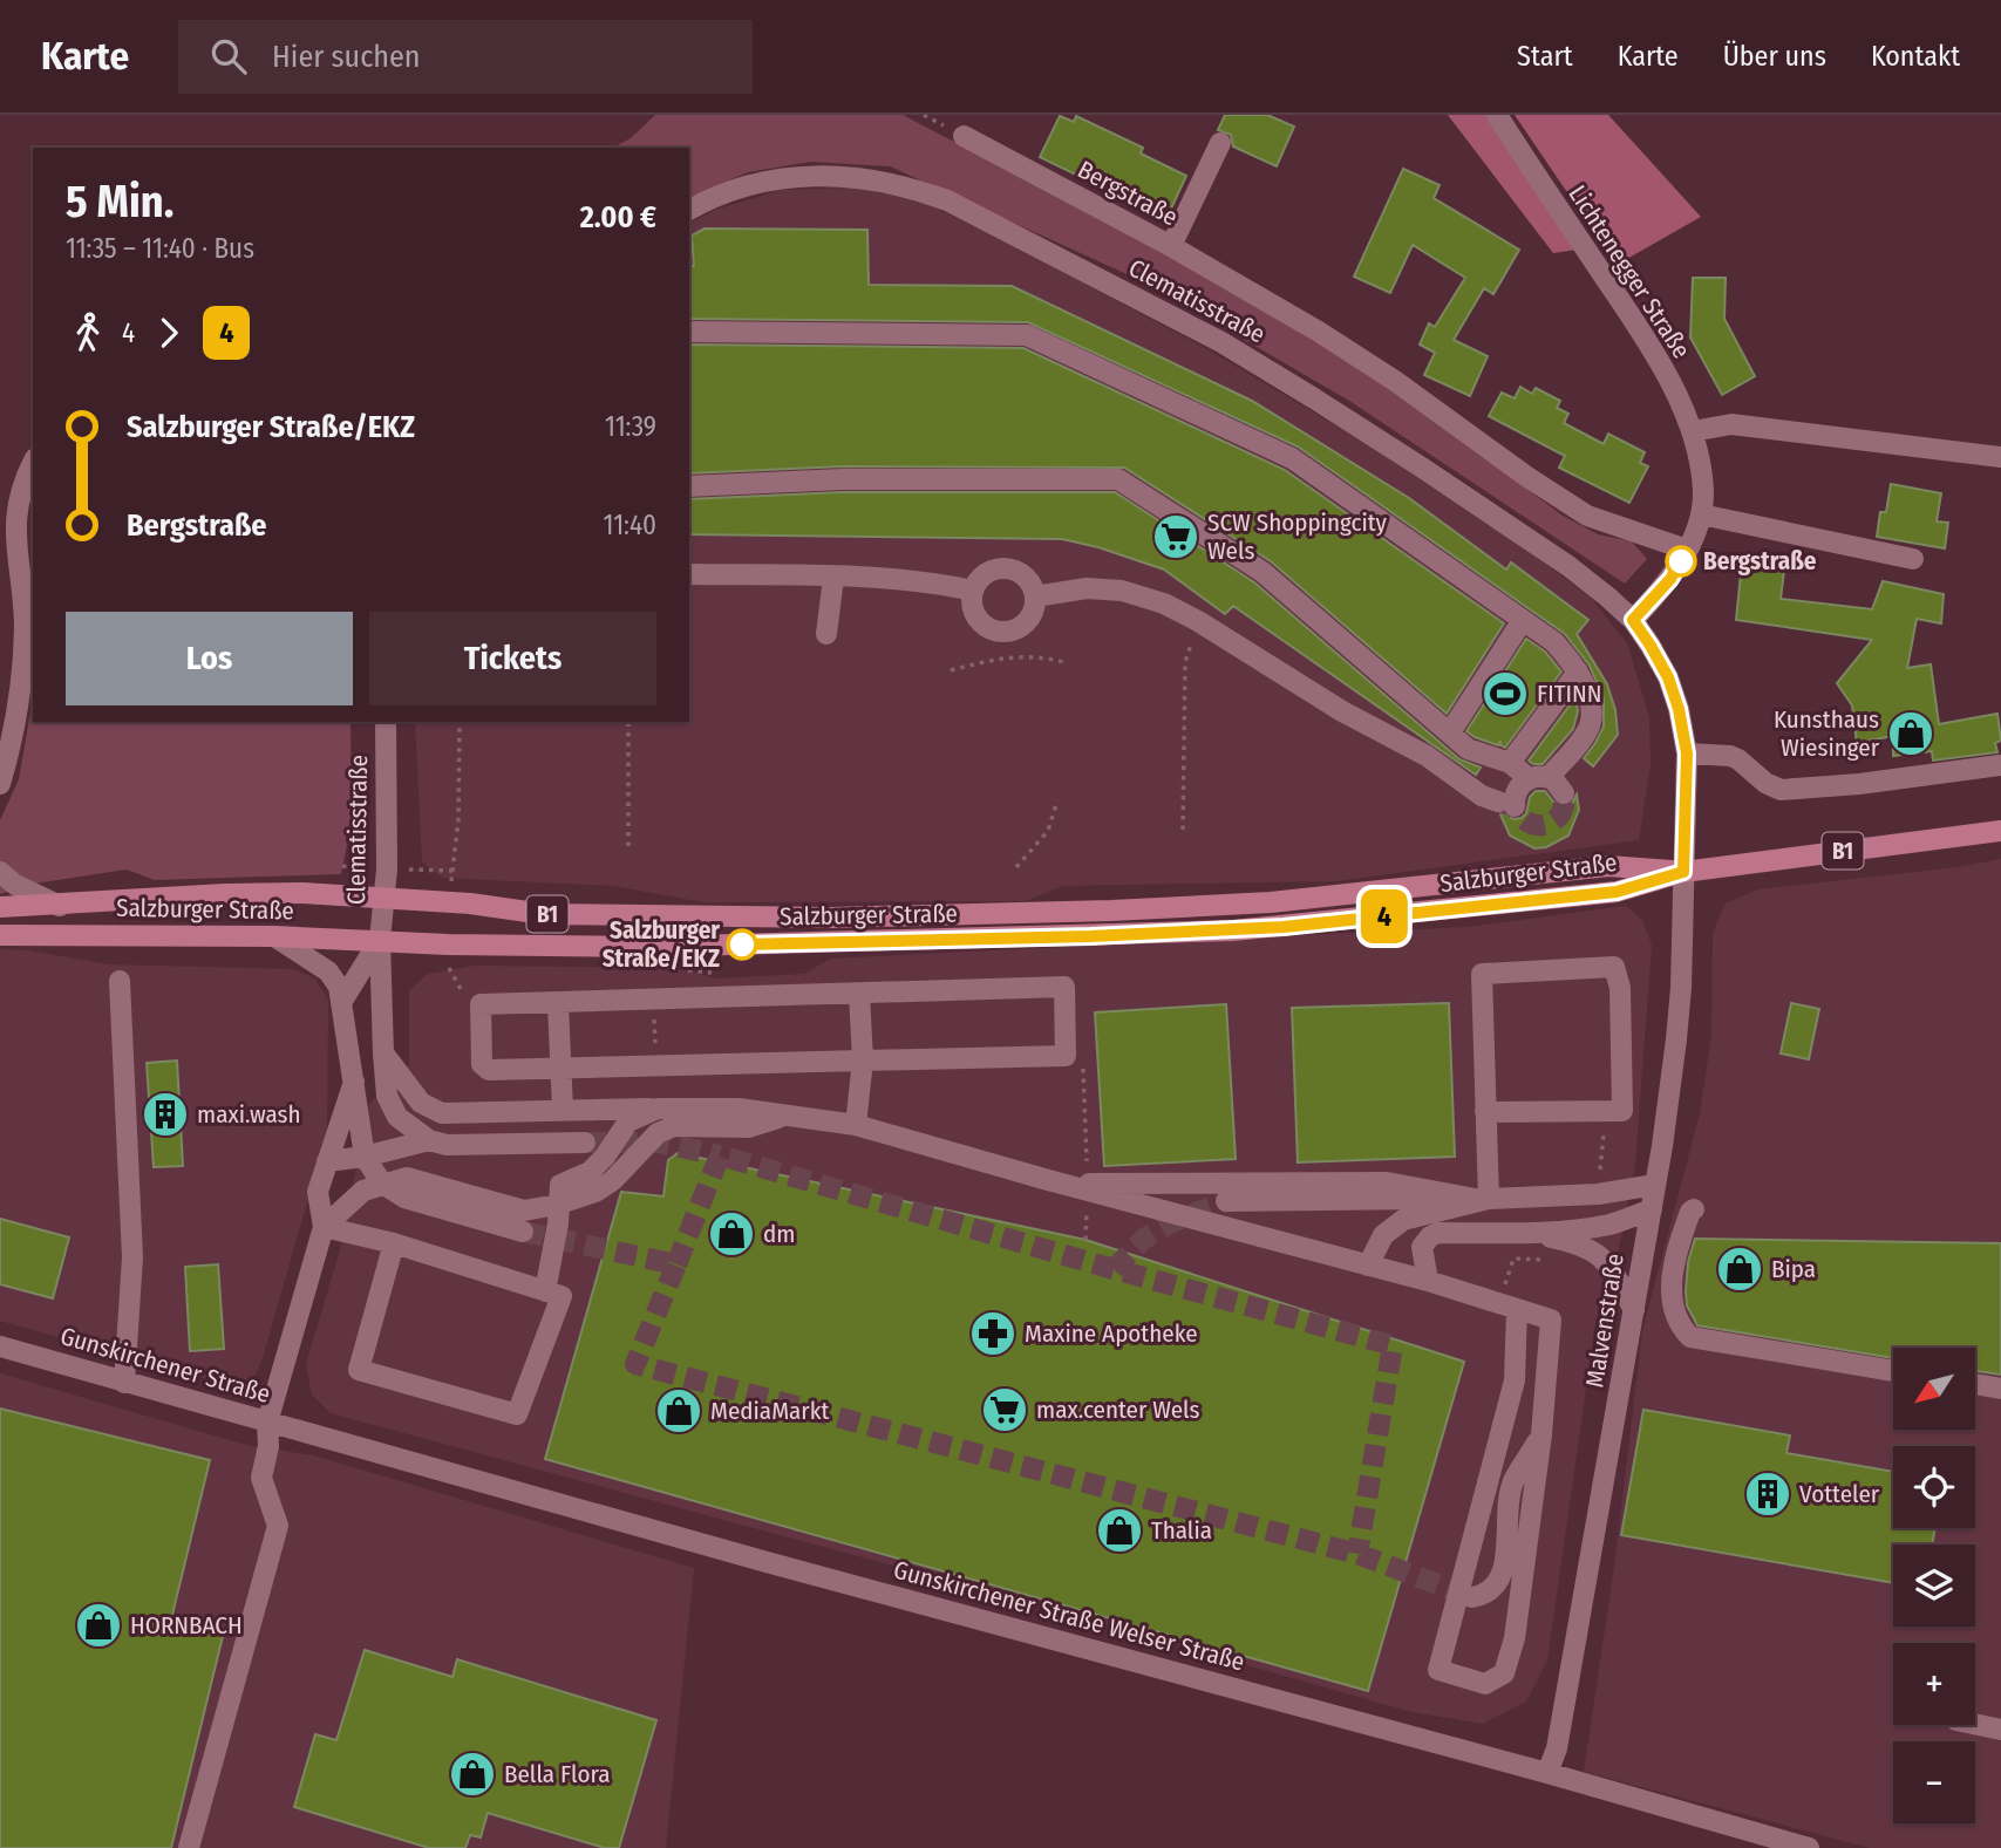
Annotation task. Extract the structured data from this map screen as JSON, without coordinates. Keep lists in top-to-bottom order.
{
  "streets": {
    "main road": ["B1", "Salzburger Straße"],
    "street": [
      "Bergstraße",
      "Lichtenegger Straße",
      "Clematisstraße",
      "Malvenstraße",
      "Gunskirchener Straße",
      "Gunskirchener Straße Welser Straße"
    ]
  },
  "crossings": [
    ["Bergstraße", "Lichtenegger Straße"],
    ["Lichtenegger Straße", "Clematisstraße"],
    ["Clematisstraße", "Salzburger Straße"],
    ["Salzburger Straße", "Malvenstraße"],
    ["Malvenstraße", "Gunskirchener Straße Welser Straße"],
    ["Gunskirchener Straße", "Gunskirchener Straße Welser Straße"]
  ],
  "places": {
    "supermarket": ["SCW Shoppingcity Wels", "max.center Wels"],
    "other": ["Bergstraße", "Salzburger Straße/EKZ"],
    "sports": ["FITINN"],
    "shop": [
      "Kunsthaus Wiesinger",
      "dm",
      "Bipa",
      "MediaMarkt",
      "Thalia",
      "HORNBACH",
      "Bella Flora"
    ],
    "building": ["maxi.wash", "Votteler"],
    "pharmacy": ["Maxine Apotheke"]
  },
  "lines": ["bus line 4"],
  "north": "bottom left",
  "page": {
    "header": "Karte",
    "search": "Hier suchen",
    "nav": [
      "Start",
      "Karte",
      "Über uns",
      "Kontakt"
    ],
    "on_map": "4",
    "heading": ["5 Min.", "11:35 – 11:40 · Bus", "2.00 €"],
    "legs": ["4", "4"],
    "list": [
      {
        "name": "Salzburger Straße/EKZ",
        "value": "11:39"
      },
      {
        "name": "Bergstraße",
        "value": "11:40"
      }
    ],
    "buttons": ["Los", "Tickets"],
    "map_buttons": ["+", "−"]
  }
}
